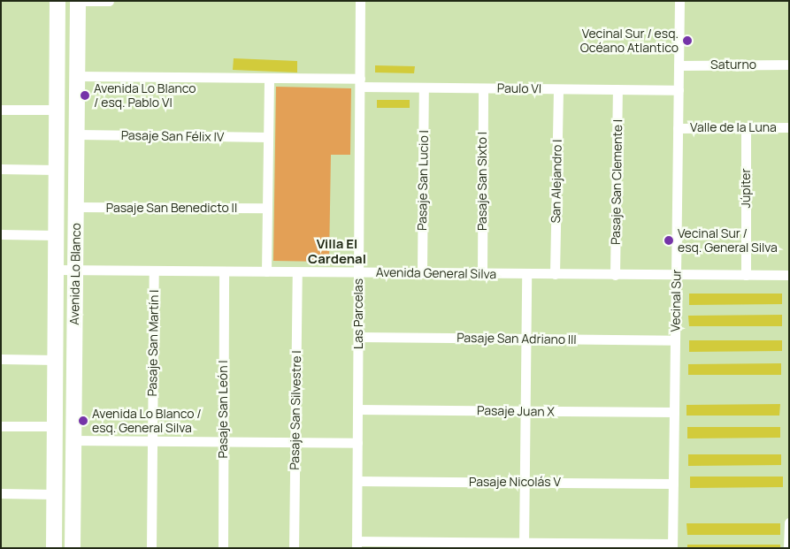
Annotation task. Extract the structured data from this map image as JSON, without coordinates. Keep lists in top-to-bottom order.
{
  "streets": {
    "main road": ["Avenida Lo Blanco"],
    "street": [
      "Saturno",
      "Paulo VI",
      "Valle de la Luna",
      "Pasaje San Félix IV",
      "Pasaje San Lucio I",
      "Pasaje San Sixto I",
      "San Alejandro I",
      "Pasaje San Clemente I",
      "Júpiter",
      "Pasaje San Benedicto II",
      "Avenida General Silva",
      "Vecinal Sur",
      "Las Parcelas",
      "Pasaje San Adriano III",
      "Pasaje San Martín I",
      "Pasaje San León I",
      "Pasaje San Silvestre I",
      "Pasaje Juan X",
      "Pasaje Nicolás V"
    ]
  },
  "crossings": [
    ["Saturno", "Vecinal Sur"],
    ["Paulo VI", "Pasaje San Lucio I"],
    ["Paulo VI", "Pasaje San Sixto I"],
    ["Paulo VI", "San Alejandro I"],
    ["Paulo VI", "Pasaje San Clemente I"],
    ["Paulo VI", "Avenida Lo Blanco"],
    ["Paulo VI", "Vecinal Sur"],
    ["Paulo VI", "Las Parcelas"],
    ["Valle de la Luna", "Júpiter"],
    ["Valle de la Luna", "Vecinal Sur"],
    ["Pasaje San Félix IV", "Avenida Lo Blanco"],
    ["Pasaje San Lucio I", "Avenida General Silva"],
    ["Pasaje San Sixto I", "Avenida General Silva"],
    ["San Alejandro I", "Avenida General Silva"],
    ["Pasaje San Clemente I", "Avenida General Silva"],
    ["Júpiter", "Avenida General Silva"],
    ["Pasaje San Benedicto II", "Avenida Lo Blanco"],
    ["Avenida General Silva", "Avenida Lo Blanco"],
    ["Avenida General Silva", "Vecinal Sur"],
    ["Avenida General Silva", "Las Parcelas"],
    ["Avenida General Silva", "Pasaje San Martín I"],
    ["Avenida General Silva", "Pasaje San León I"],
    ["Avenida General Silva", "Pasaje San Silvestre I"],
    ["Vecinal Sur", "Pasaje San Adriano III"],
    ["Vecinal Sur", "Pasaje Juan X"],
    ["Vecinal Sur", "Pasaje Nicolás V"],
    ["Las Parcelas", "Pasaje San Adriano III"],
    ["Las Parcelas", "Pasaje Juan X"],
    ["Las Parcelas", "Pasaje Nicolás V"]
  ],
  "districts": ["Villa El Cardenal"],
  "places": [
    "Vecinal Sur / esq. Océano Atlantico",
    "Avenida Lo Blanco / esq. Pablo VI",
    "Vecinal Sur / esq. General Silva",
    "Avenida Lo Blanco / esq. General Silva"
  ]
}
